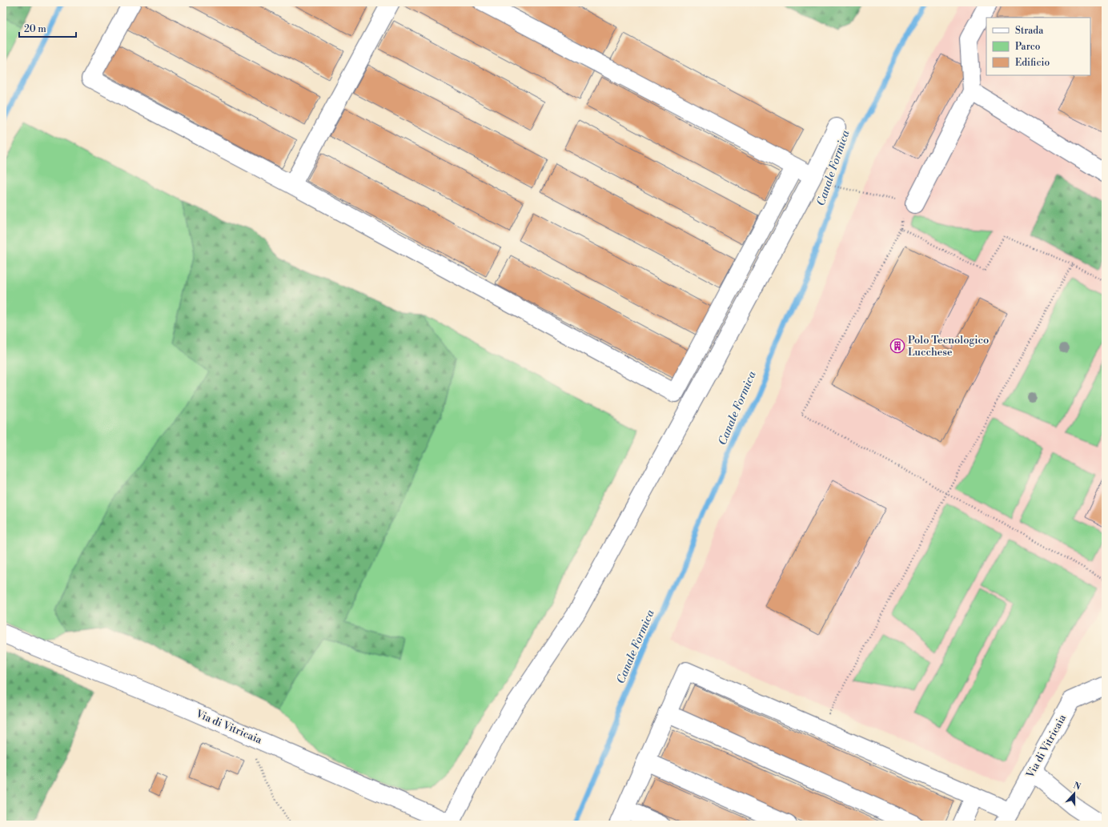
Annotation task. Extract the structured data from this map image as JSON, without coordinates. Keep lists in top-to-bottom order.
{
  "streets": {
    "street": ["Via di Vitricaia"]
  },
  "water": ["Canale Formica"],
  "places": {
    "building": ["Polo Tecnologico Lucchese"]
  },
  "legend": ["Strada", "Parco", "Edificio"],
  "scale_bar": "20 m",
  "north": "top"
}
